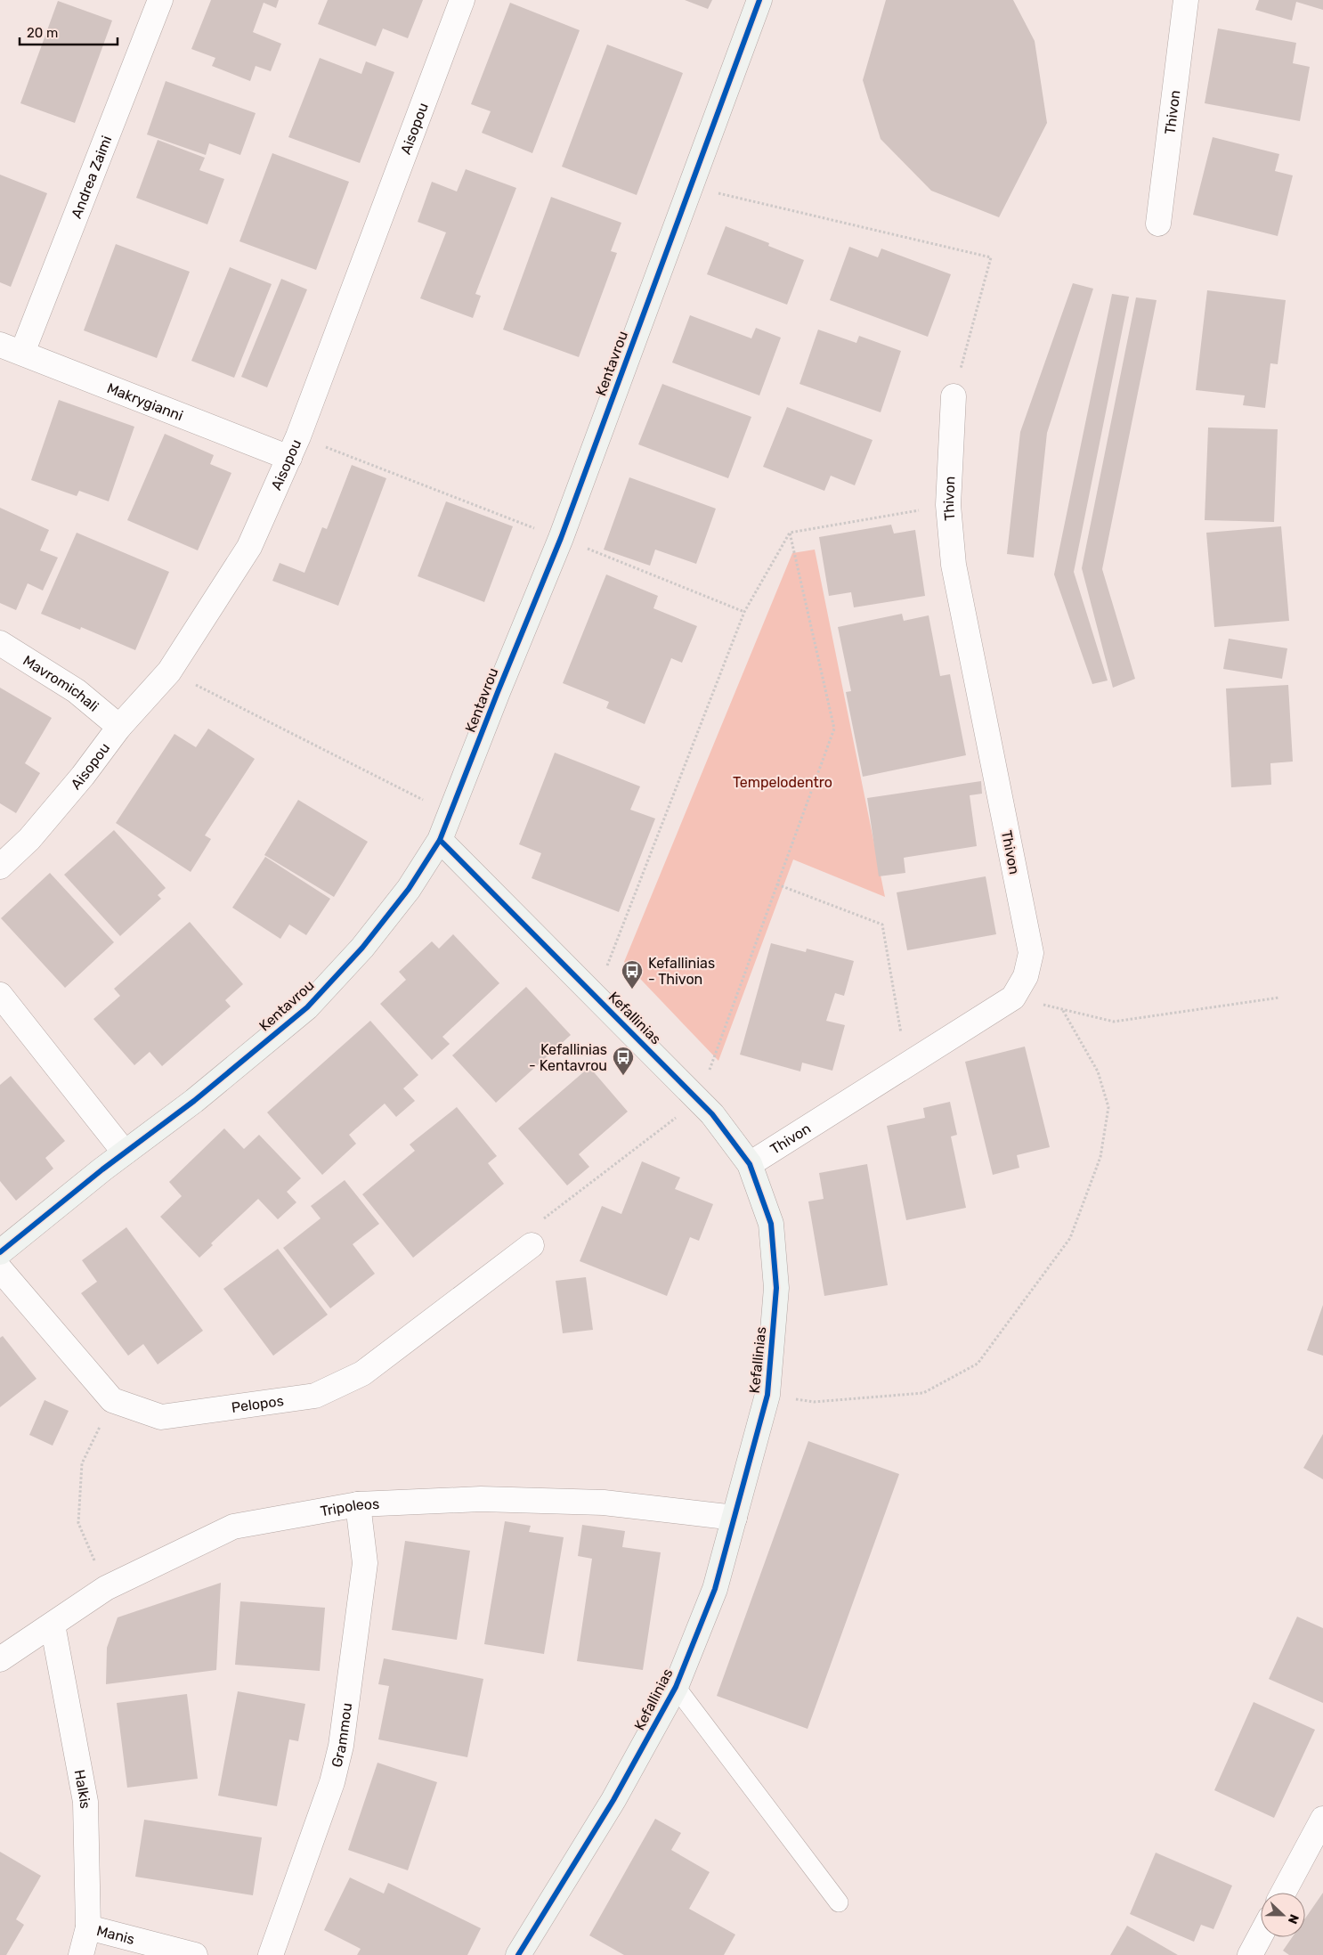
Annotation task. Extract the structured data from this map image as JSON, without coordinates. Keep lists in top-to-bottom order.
{
  "streets": {
    "street": [
      "Thivon",
      "Aisopou",
      "Andrea Zaimi",
      "Kentavrou",
      "Makrygianni",
      "Mavromichali",
      "Kefallinias",
      "Pelopos",
      "Tripoleos",
      "Grammou",
      "Halkis",
      "Manis"
    ]
  },
  "crossings": [
    ["Thivon", "Kefallinias"],
    ["Aisopou", "Makrygianni"],
    ["Aisopou", "Mavromichali"],
    ["Andrea Zaimi", "Makrygianni"],
    ["Kentavrou", "Kefallinias"],
    ["Kefallinias", "Tripoleos"],
    ["Tripoleos", "Grammou"],
    ["Tripoleos", "Halkis"],
    ["Halkis", "Manis"]
  ],
  "parks": ["Tempelodentro"],
  "places": {
    "bus stop": ["Kefallinias - Thivon", "Kefallinias - Kentavrou"]
  },
  "scale_bar": "20 m",
  "north": "right"
}
